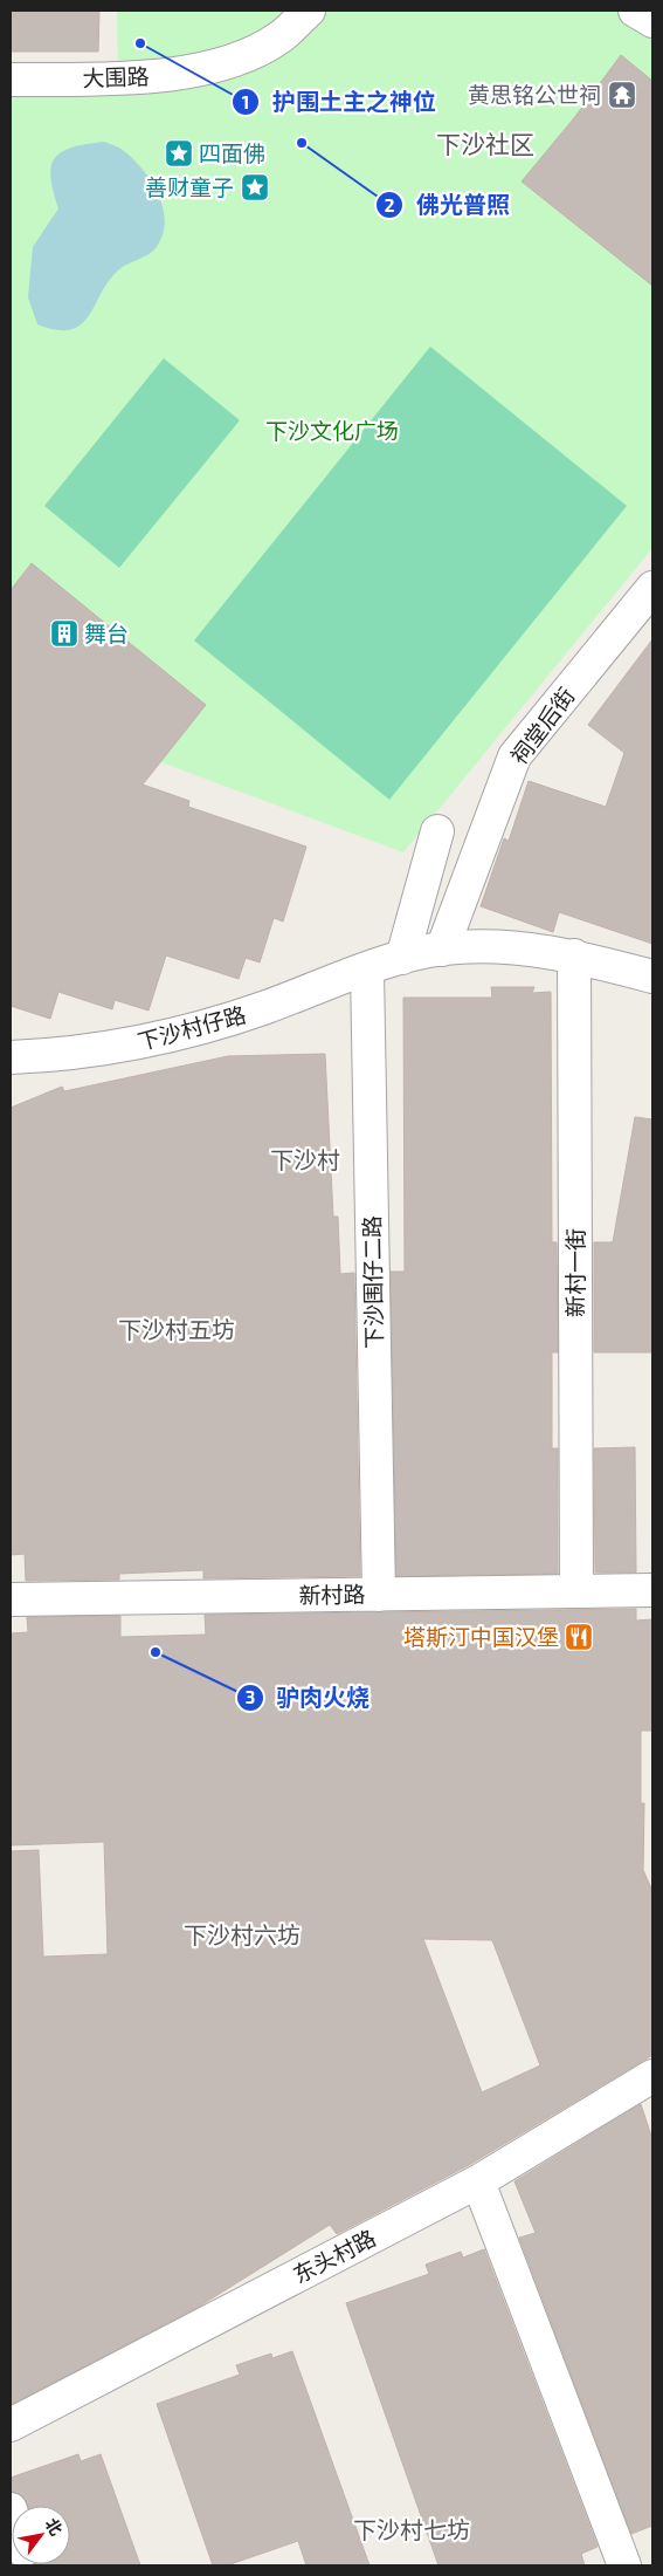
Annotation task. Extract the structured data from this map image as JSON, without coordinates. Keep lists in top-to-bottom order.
{
  "streets": {
    "street": [
      "大围路",
      "祠堂后街",
      "下沙村仔路",
      "新村一街",
      "下沙围仔二路",
      "新村路",
      "东头村路"
    ]
  },
  "crossings": [
    ["祠堂后街", "下沙村仔路"],
    ["下沙村仔路", "新村一街"],
    ["下沙村仔路", "下沙围仔二路"],
    ["新村一街", "新村路"],
    ["下沙围仔二路", "新村路"]
  ],
  "districts": [
    "下沙社区",
    "下沙村",
    "下沙村五坊",
    "下沙村六坊",
    "下沙村七坊"
  ],
  "parks": ["下沙文化广场"],
  "places": {
    "other": ["护围土主之神位", "佛光普照", "驴肉火烧"],
    "temple": ["黄思铭公世祠"],
    "place": ["四面佛", "善财童子"],
    "building": ["舞台"],
    "restaurant": ["塔斯汀中国汉堡"]
  },
  "north": "top right"
}
